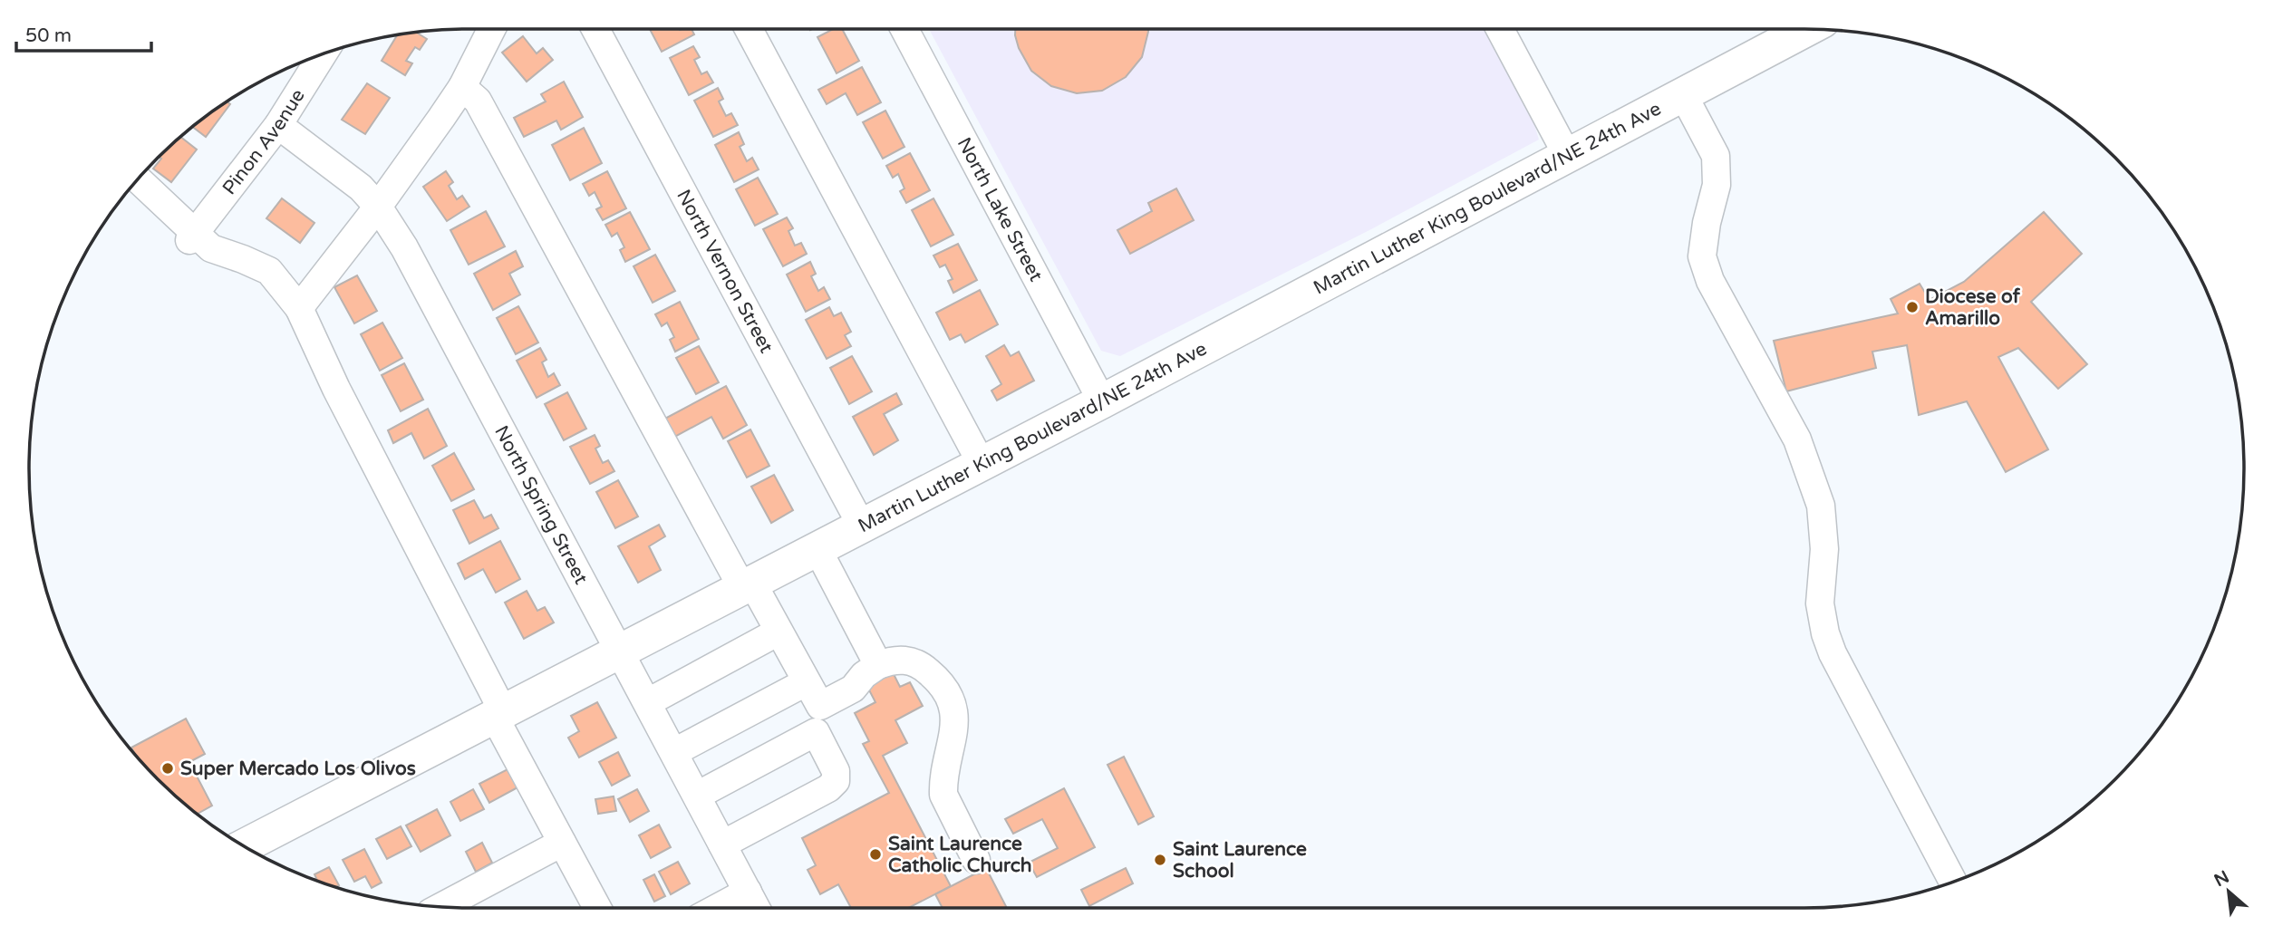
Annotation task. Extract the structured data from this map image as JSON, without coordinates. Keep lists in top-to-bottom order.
{
  "streets": {
    "main road": ["Martin Luther King Boulevard/NE 24th Ave"],
    "street": [
      "Pinon Avenue",
      "North Lake Street",
      "North Vernon Street",
      "North Spring Street"
    ]
  },
  "crossings": [
    ["Pinon Avenue", "North Spring Street"],
    ["Martin Luther King Boulevard/NE 24th Ave", "North Lake Street"],
    ["Martin Luther King Boulevard/NE 24th Ave", "North Vernon Street"],
    ["Martin Luther King Boulevard/NE 24th Ave", "North Spring Street"]
  ],
  "places": [
    "Diocese of Amarillo",
    "Super Mercado Los Olivos",
    "Saint Laurence Catholic Church",
    "Saint Laurence School"
  ],
  "scale_bar": "50 m",
  "north": "top left"
}
